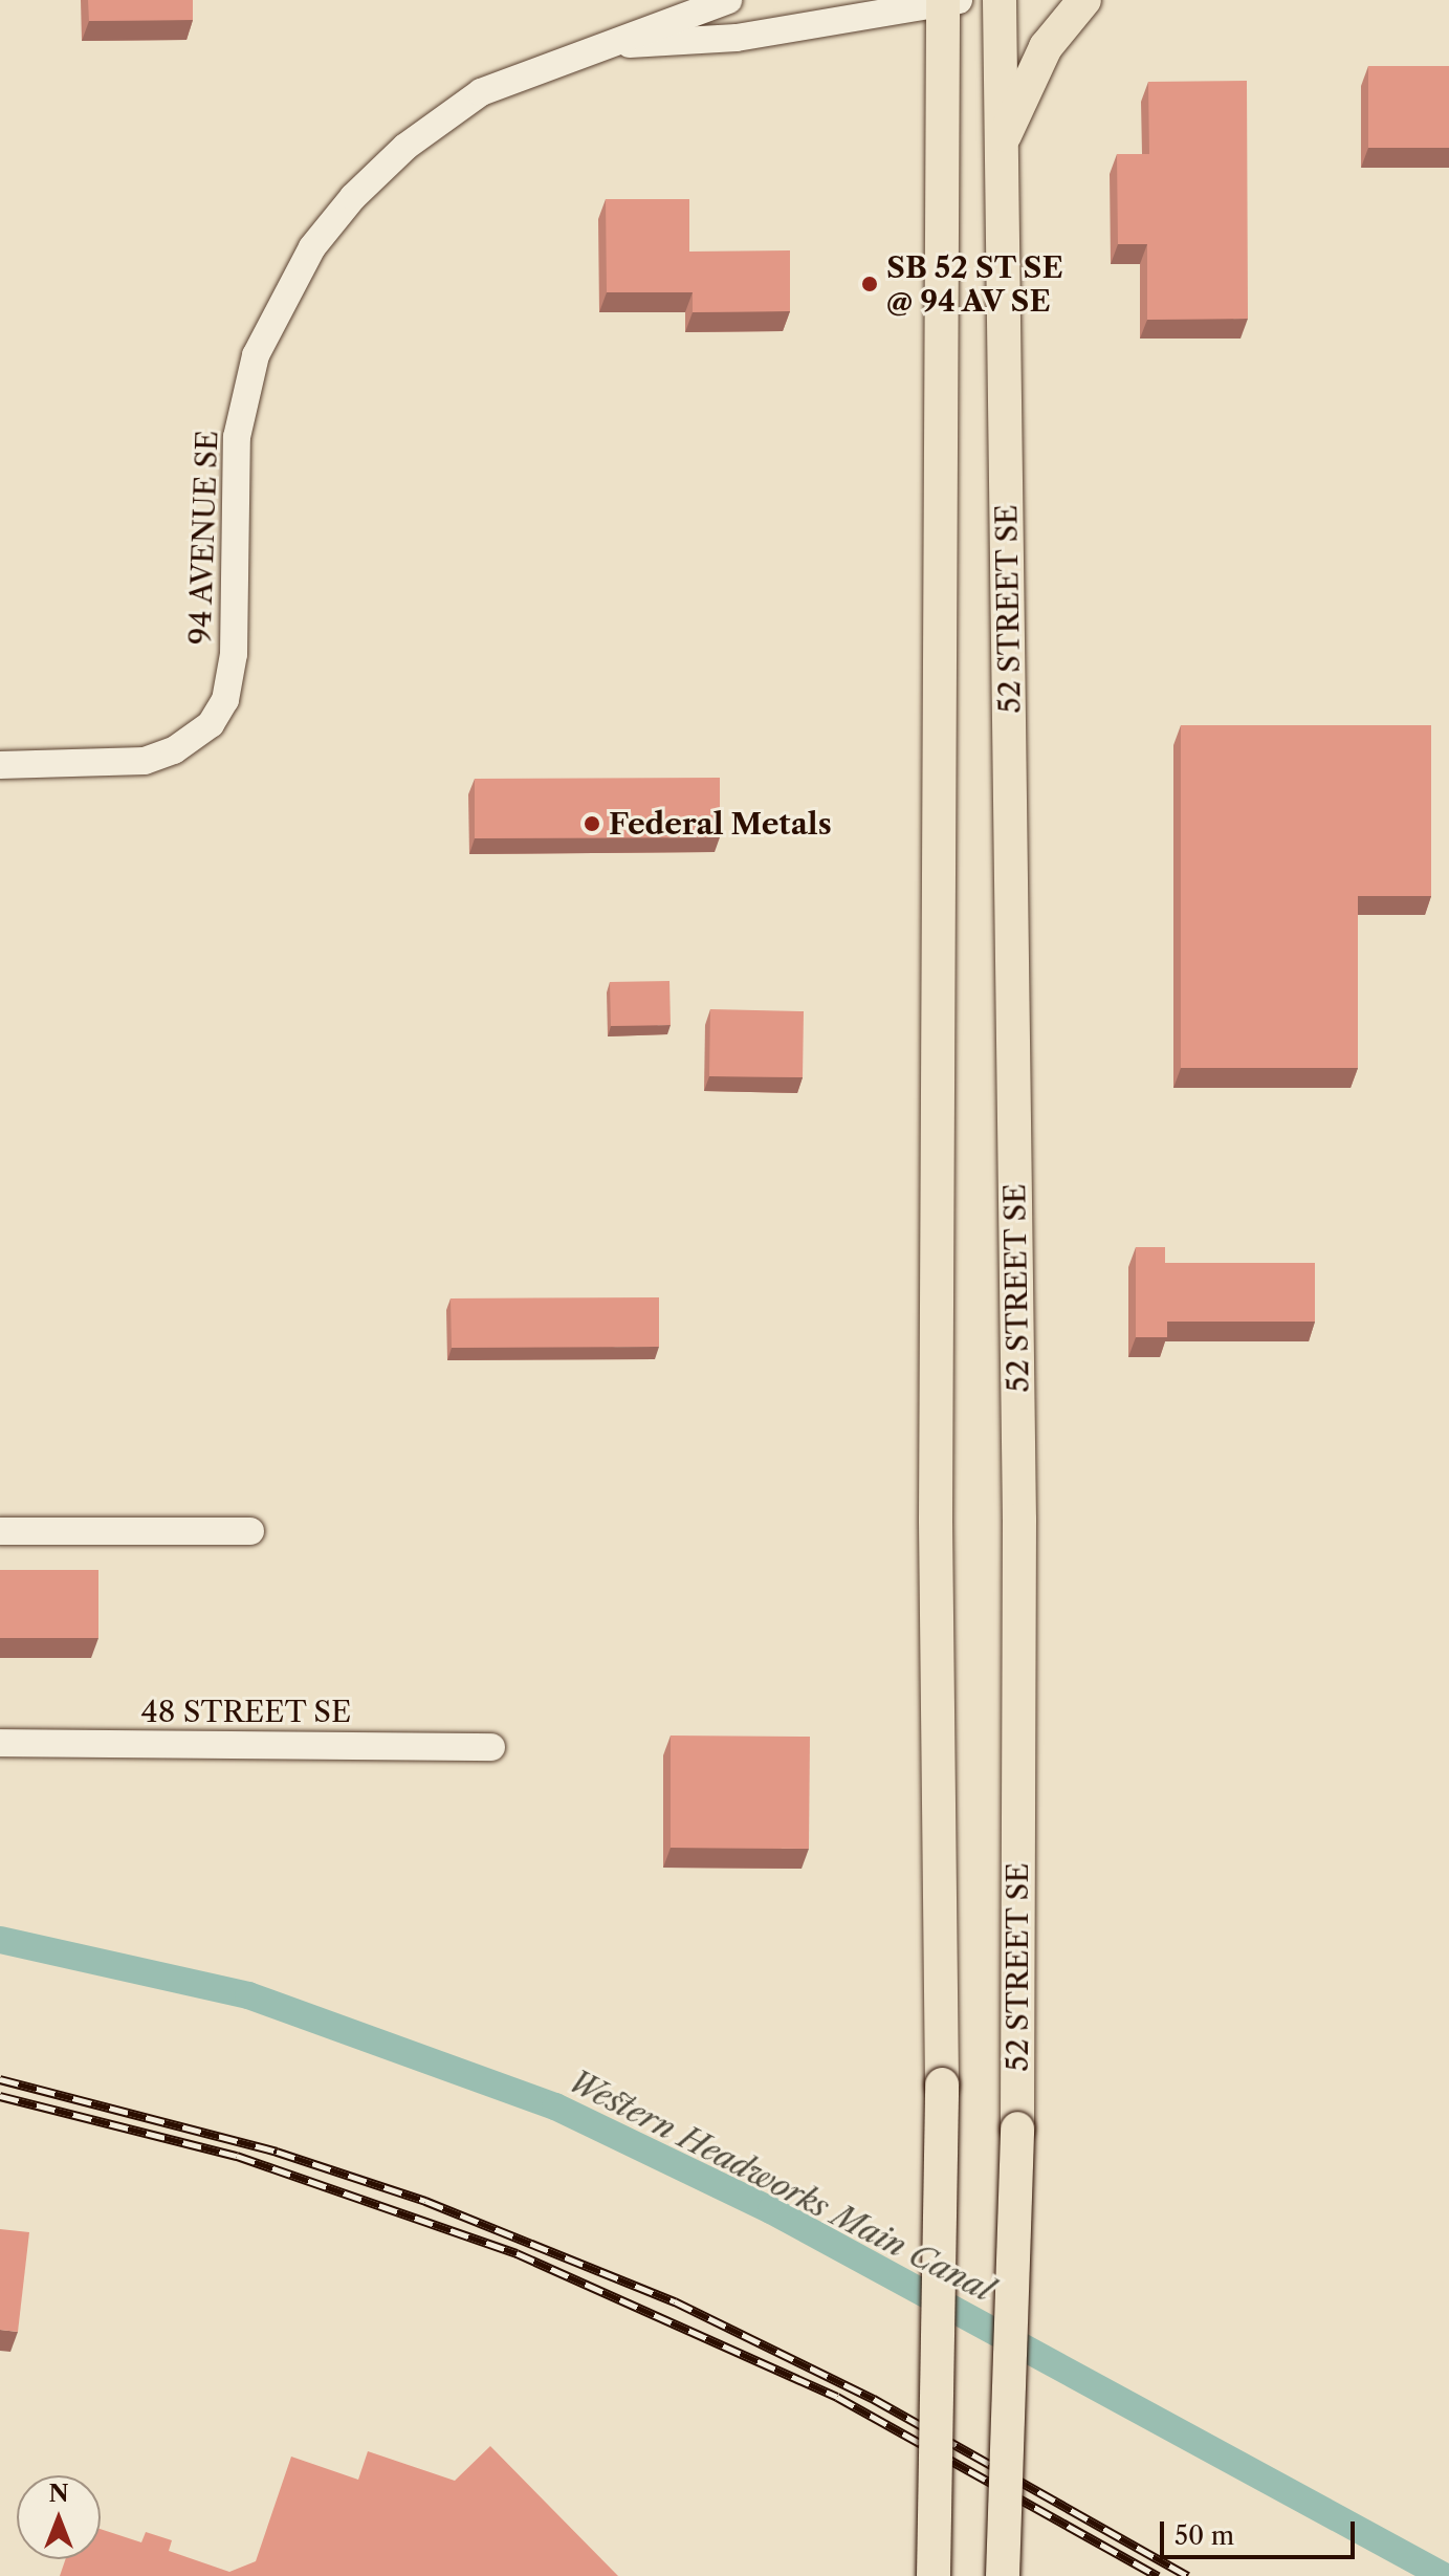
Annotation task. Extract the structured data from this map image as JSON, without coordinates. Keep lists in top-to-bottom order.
{
  "streets": {
    "main road": ["52 STREET SE"],
    "street": ["94 AVENUE SE", "48 STREET SE"]
  },
  "water": ["Western Headworks Main Canal"],
  "places": ["SB 52 ST SE @ 94 AV SE", "Federal Metals"],
  "scale_bar": "50 m",
  "north": "top"
}
